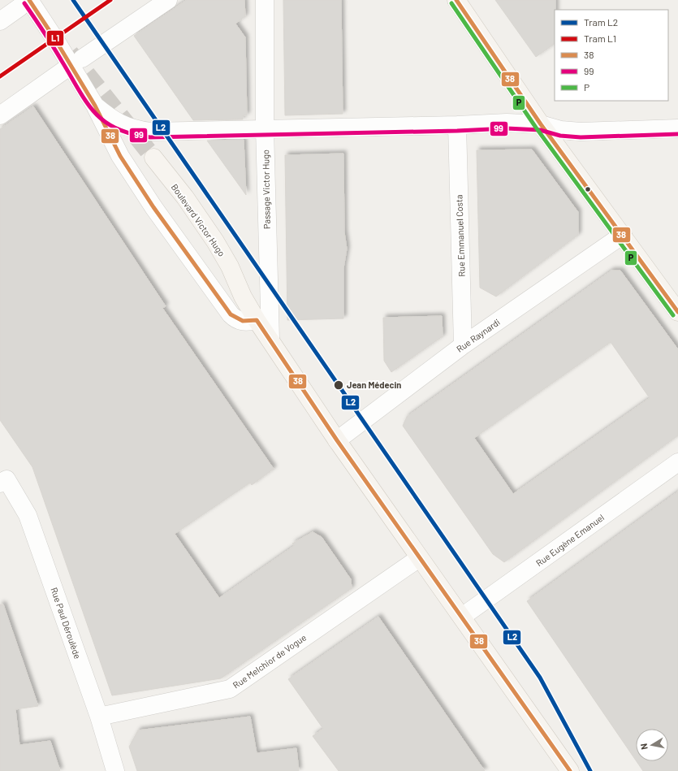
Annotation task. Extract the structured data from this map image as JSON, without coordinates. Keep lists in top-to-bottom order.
{
  "streets": {
    "main road": ["Boulevard Victor Hugo"],
    "street": [
      "Passage Victor Hugo",
      "Rue Emmanuel Costa",
      "Rue Raynardi",
      "Rue Eugène Emanuel",
      "Rue Paul Déroulède",
      "Rue Melchior de Vogue"
    ]
  },
  "crossings": [
    ["Passage Victor Hugo", "Boulevard Victor Hugo"],
    ["Boulevard Victor Hugo", "Rue Raynardi"],
    ["Boulevard Victor Hugo", "Rue Eugène Emanuel"],
    ["Boulevard Victor Hugo", "Rue Melchior de Vogue"],
    ["Rue Emmanuel Costa", "Rue Raynardi"],
    ["Rue Paul Déroulède", "Rue Melchior de Vogue"]
  ],
  "places": ["Jean Médecin"],
  "lines": [
    "tram line L2",
    "tram line L1",
    "transit line 38",
    "transit line 99",
    "transit line P"
  ],
  "legend": [
    "Tram L2",
    "Tram L1",
    "38",
    "99",
    "P"
  ],
  "north": "left"
}
